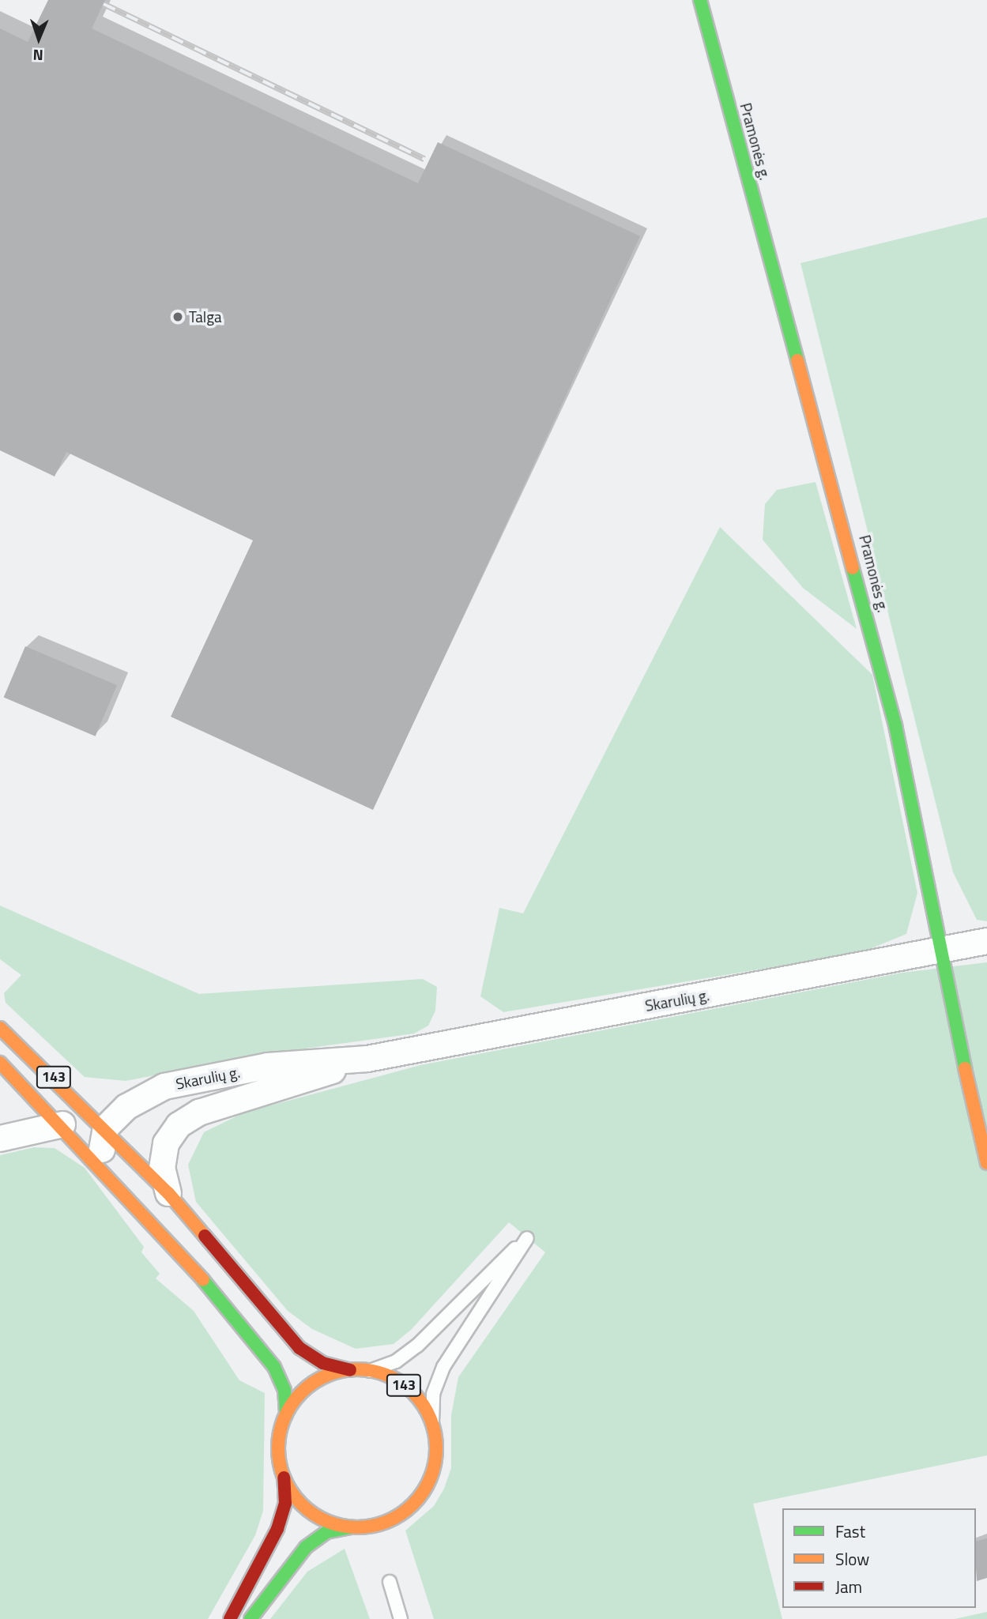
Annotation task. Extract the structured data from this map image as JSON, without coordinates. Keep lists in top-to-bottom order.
{
  "streets": {
    "main road": ["Pramonės g.", "143"],
    "street": ["Skarulių g."]
  },
  "crossings": [
    ["Pramonės g.", "Skarulių g."],
    ["Skarulių g.", "143"]
  ],
  "places": ["Talga"],
  "legend": ["Fast", "Slow", "Jam"],
  "north": "bottom"
}
